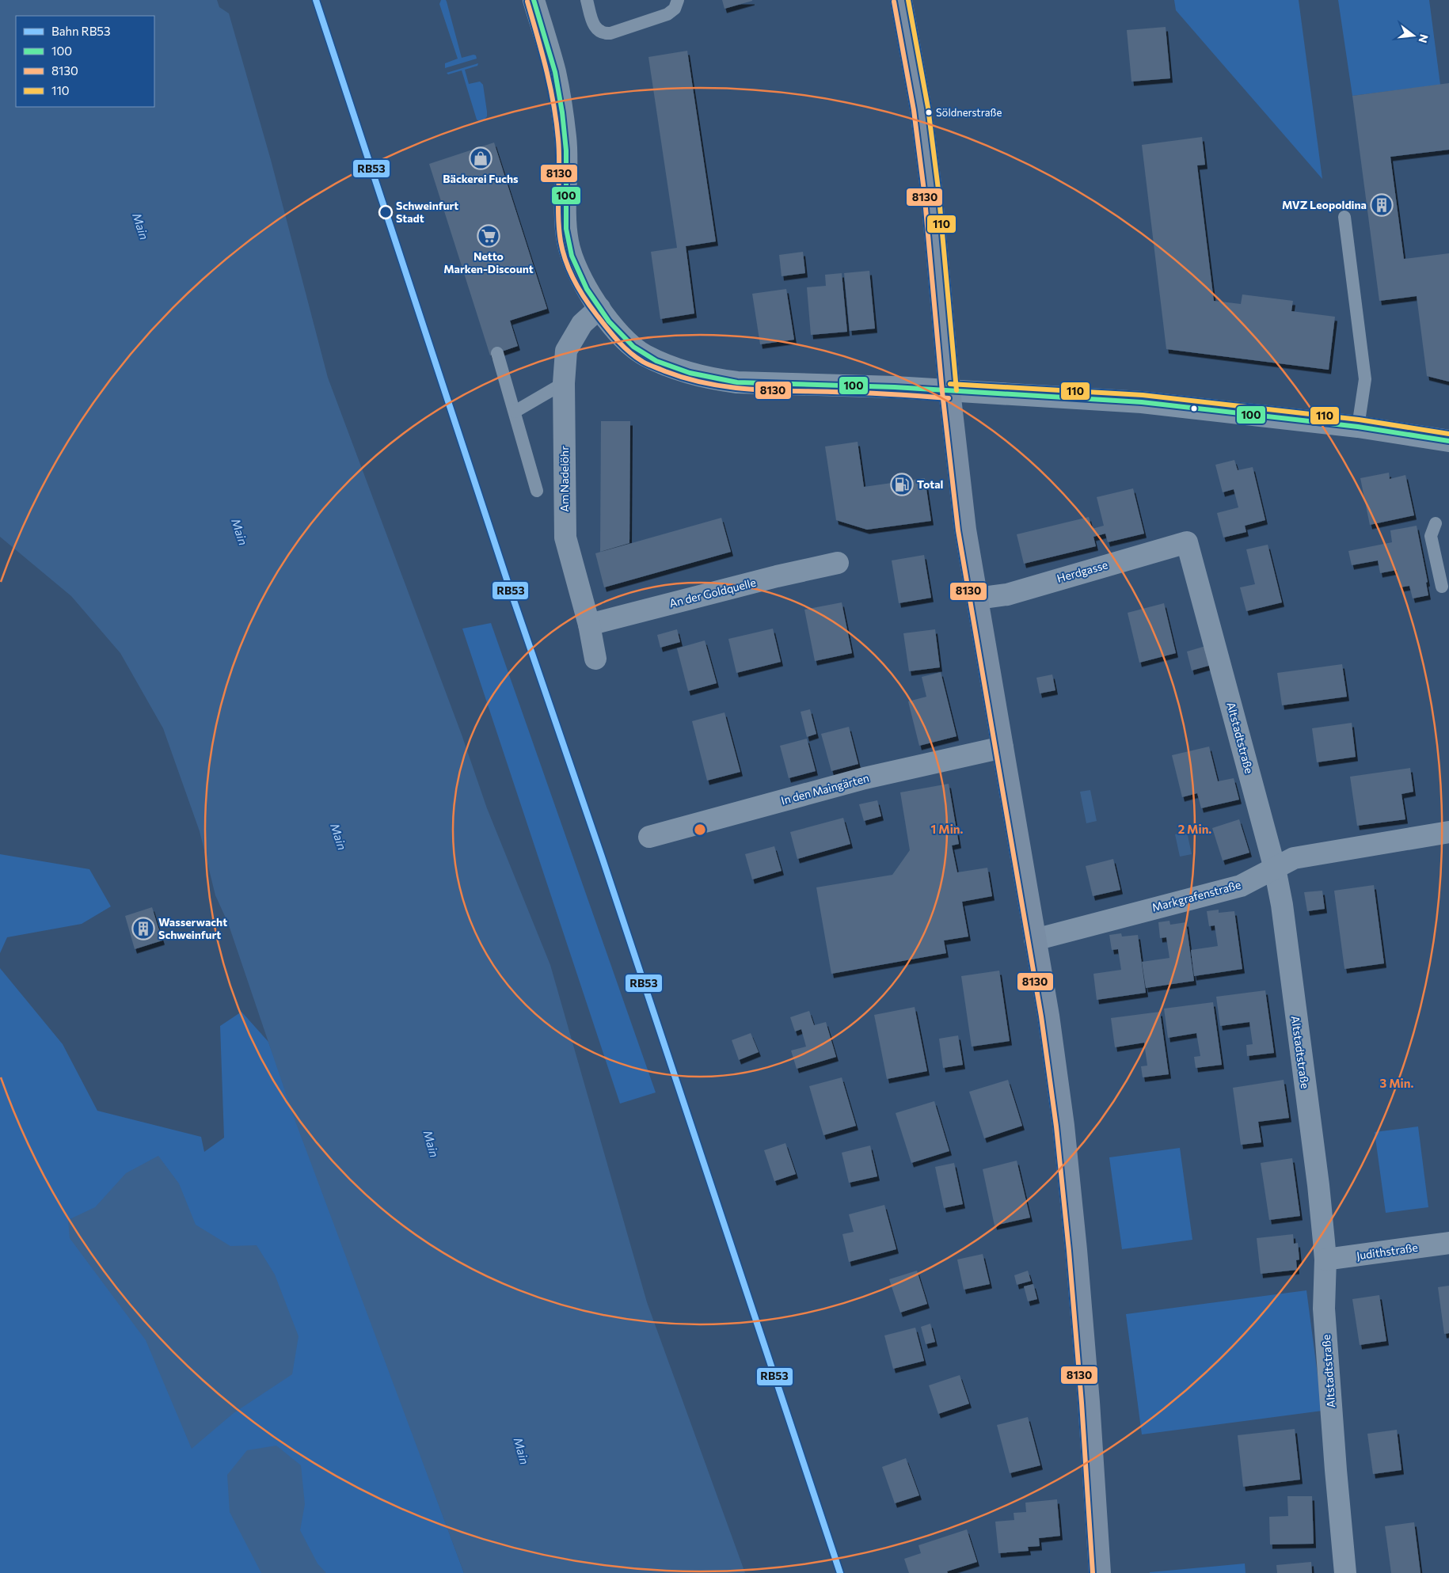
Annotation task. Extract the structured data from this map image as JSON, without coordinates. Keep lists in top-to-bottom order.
{
  "streets": {
    "street": [
      "Am Nadelöhr",
      "Herdgasse",
      "An der Goldquelle",
      "Altstadtstraße",
      "In den Maingärten",
      "Markgrafenstraße",
      "Judithstraße"
    ]
  },
  "crossings": [
    ["Am Nadelöhr", "An der Goldquelle"],
    ["Herdgasse", "Altstadtstraße"],
    ["Altstadtstraße", "Markgrafenstraße"],
    ["Altstadtstraße", "Judithstraße"]
  ],
  "water": ["Main"],
  "places": {
    "other": ["Söldnerstraße", "Schweinfurt Stadt"],
    "shop": ["Bäckerei Fuchs"],
    "building": ["MVZ Leopoldina", "Wasserwacht Schweinfurt"],
    "supermarket": ["Netto Marken-Discount"],
    "fuel station": ["Total"]
  },
  "lines": [
    "rail line RB53",
    "transit line 100",
    "transit line 110",
    "transit line 8130"
  ],
  "legend": [
    "Bahn RB53",
    "100",
    "8130",
    "110"
  ],
  "north": "right",
  "rings": ["1 Min.", "2 Min.", "3 Min."]
}
